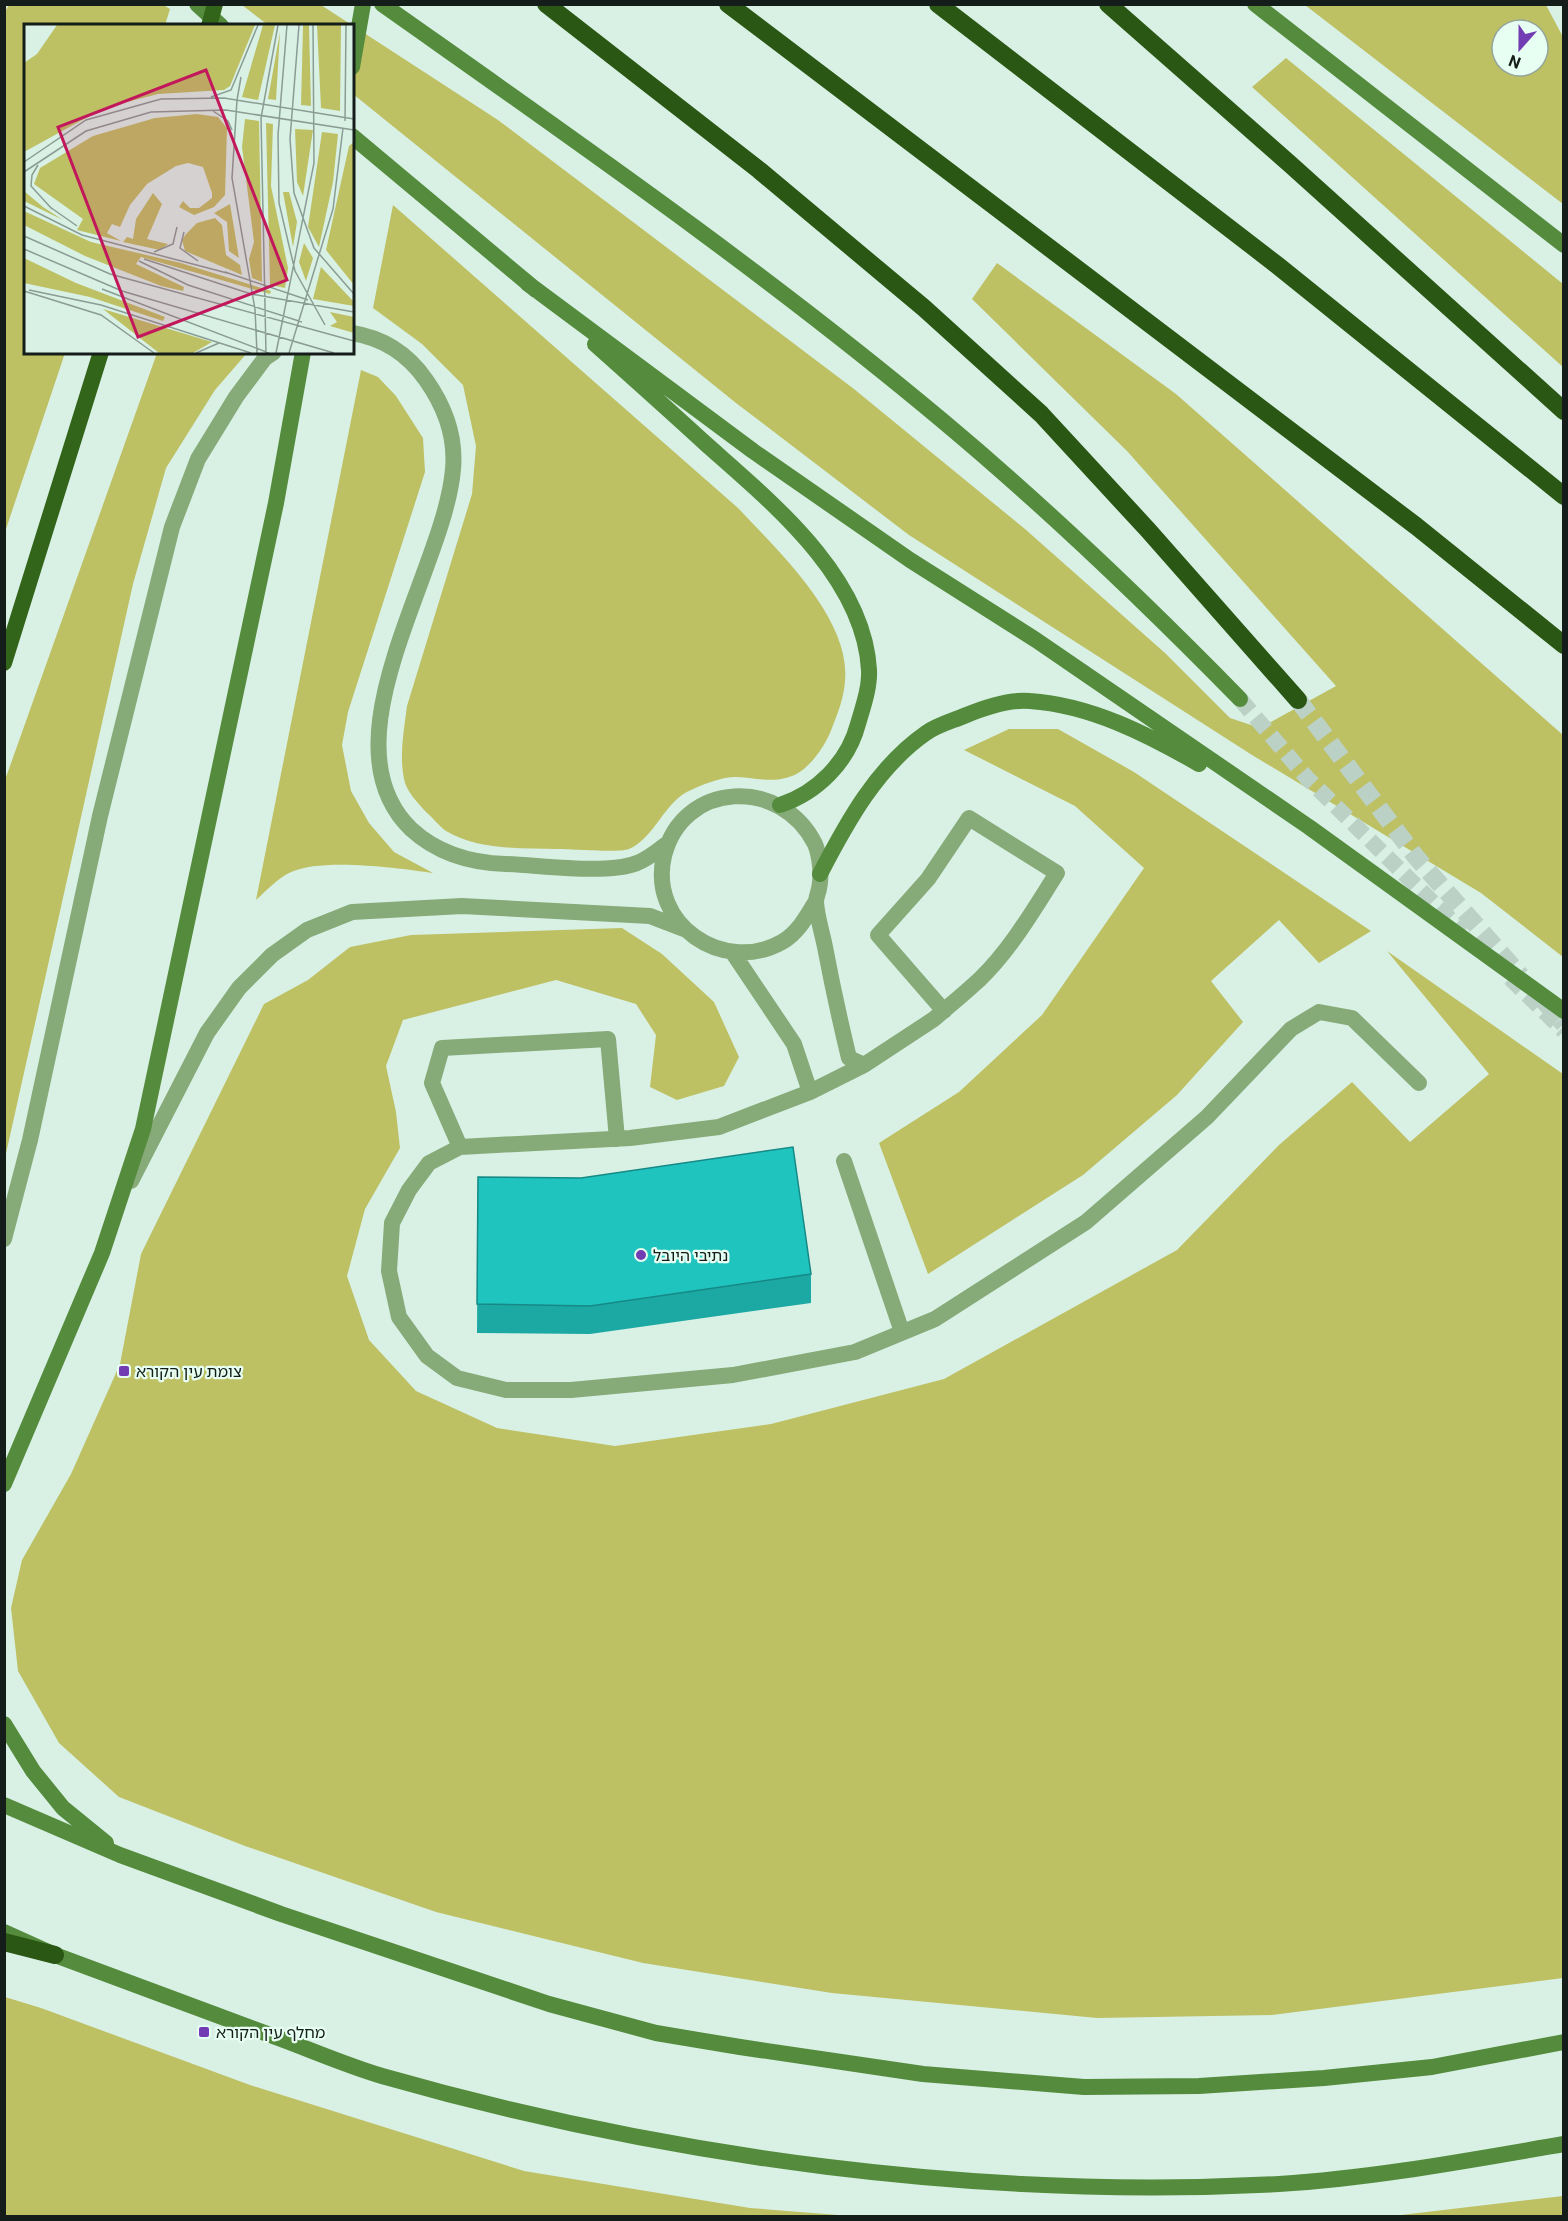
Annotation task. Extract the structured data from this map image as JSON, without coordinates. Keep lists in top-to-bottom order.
{
  "places": {
    "other": ["נתיבי היובל"],
    "transit": ["צומת עין הקורא", "מחלף עין הקורא"]
  },
  "north": "bottom"
}
